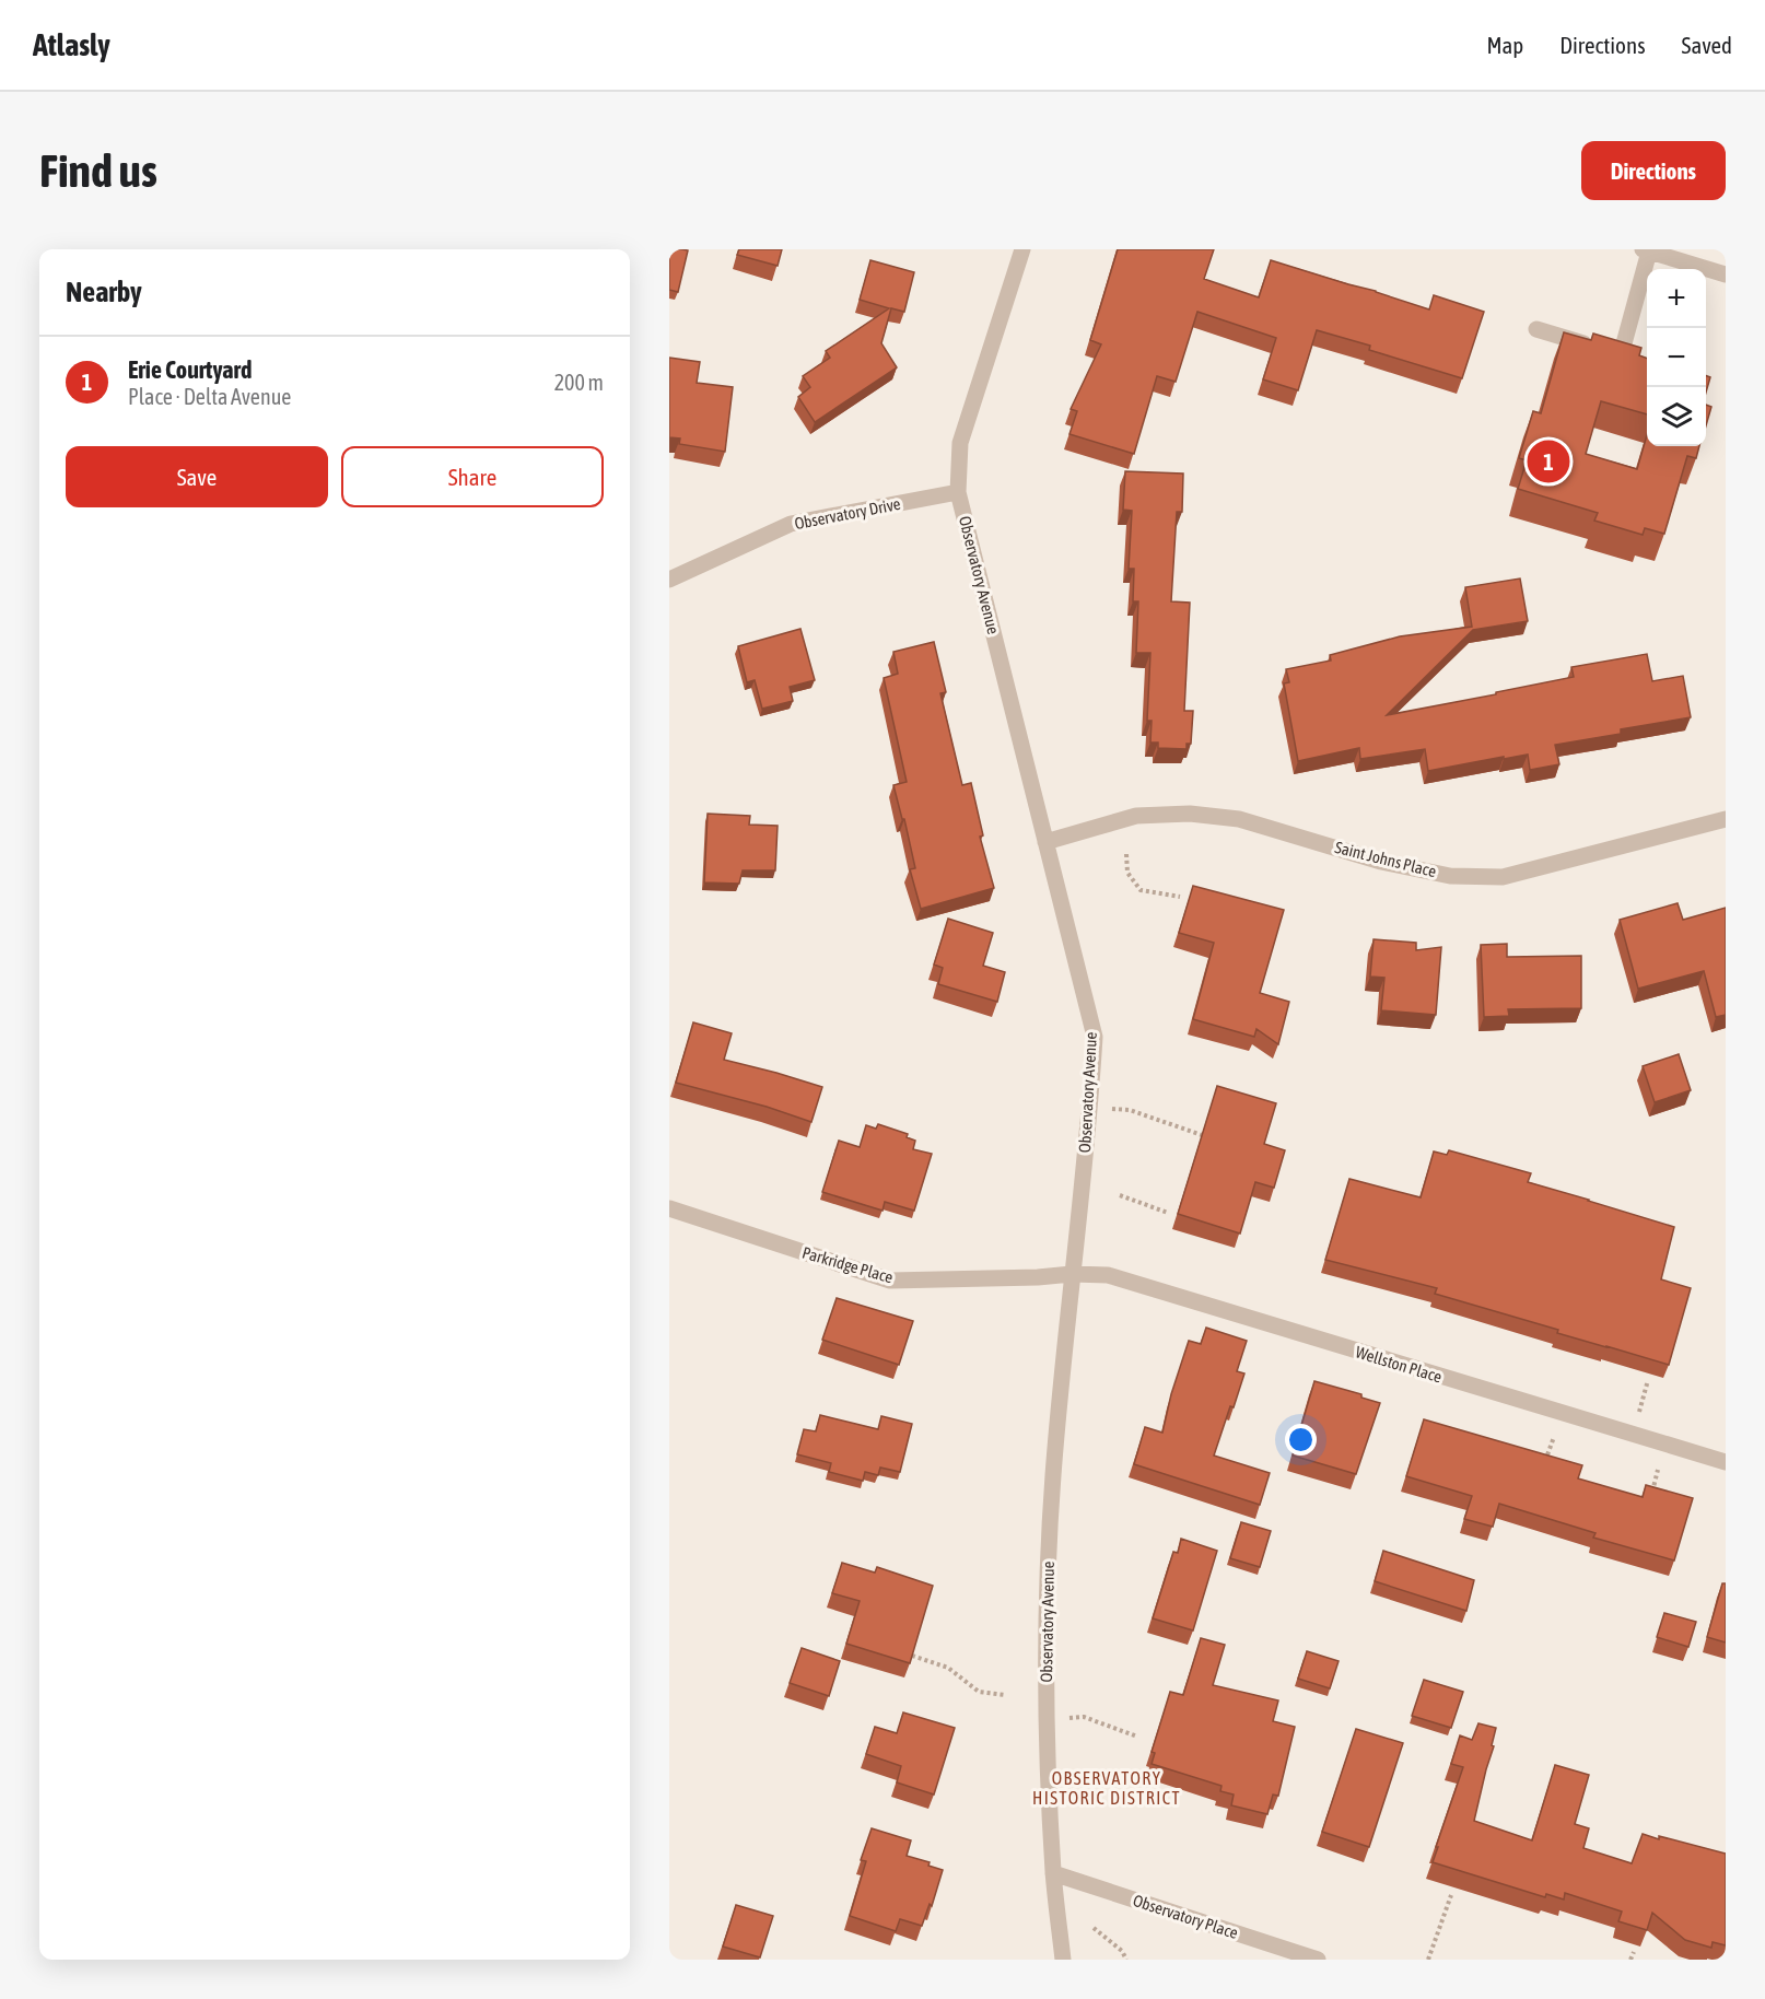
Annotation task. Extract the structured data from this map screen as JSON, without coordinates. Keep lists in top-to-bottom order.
{
  "streets": {
    "street": [
      "Observatory Drive",
      "Observatory Avenue",
      "Saint Johns Place",
      "Parkridge Place",
      "Wellston Place",
      "Observatory Place"
    ]
  },
  "crossings": [
    ["Observatory Drive", "Observatory Avenue"],
    ["Observatory Avenue", "Saint Johns Place"],
    ["Observatory Avenue", "Parkridge Place"],
    ["Observatory Avenue", "Wellston Place"],
    ["Observatory Avenue", "Observatory Place"],
    ["Parkridge Place", "Wellston Place"]
  ],
  "districts": ["OBSERVATORY HISTORIC DISTRICT"],
  "page": {
    "header": "Atlasly",
    "nav": ["Map", "Directions", "Saved"],
    "buttons": [
      "Directions",
      ["Save", "Share"]
    ],
    "title": "Find us",
    "heading": "Nearby",
    "map_buttons": ["+", "−"],
    "list": [
      {
        "mark": "1",
        "name": "Erie Courtyard",
        "note": "Place · Delta Avenue",
        "value": "200 m"
      }
    ],
    "pins": "1"
  }
}
